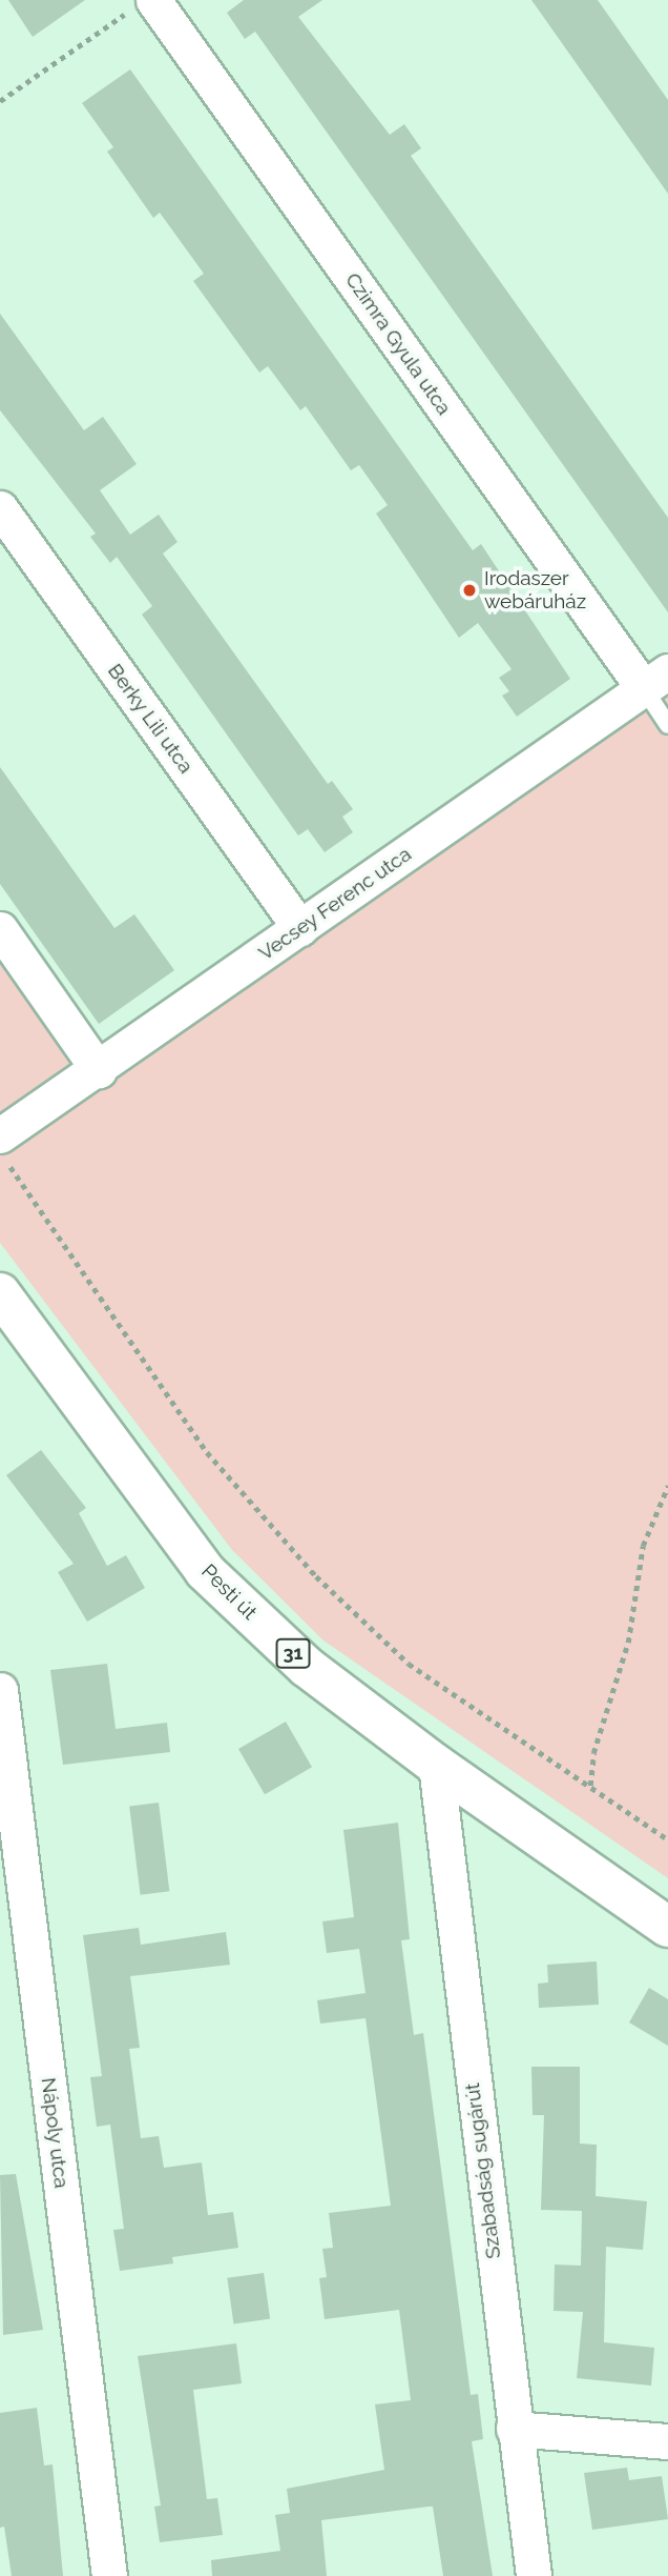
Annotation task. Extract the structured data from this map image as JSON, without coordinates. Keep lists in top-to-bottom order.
{
  "streets": {
    "main road": ["Pesti út", "31"],
    "street": [
      "Czimra Gyula utca",
      "Berky Lili utca",
      "Vecsey Ferenc utca",
      "Nápoly utca",
      "Szabadság sugárút"
    ]
  },
  "crossings": [
    ["Czimra Gyula utca", "Vecsey Ferenc utca"],
    ["Berky Lili utca", "Vecsey Ferenc utca"],
    ["Pesti út", "Szabadság sugárút"]
  ],
  "places": ["Irodaszer webáruház"]
}
